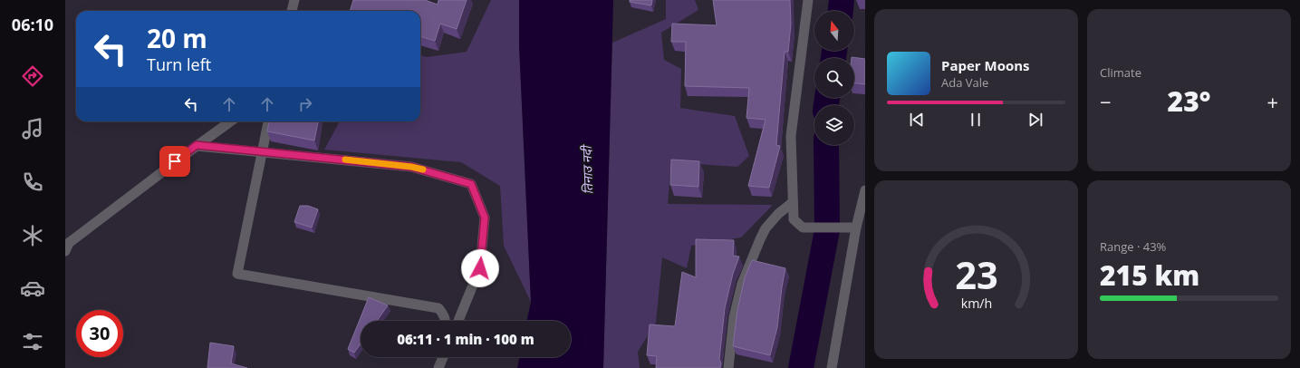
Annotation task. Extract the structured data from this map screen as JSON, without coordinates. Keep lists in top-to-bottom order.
{
  "water": ["तिनाउ नदी"],
  "north": "top",
  "page": {
    "tabs": "06:10",
    "tile": [
      "Climate",
      ["Range · 43%", "215 km"]
    ],
    "turn": ["20 m", "Turn left"],
    "song": ["Paper Moons", "Ada Vale"],
    "heat": ["−", "23°", "+"],
    "limit": "30",
    "trip": "06:11 · 1 min · 100 m",
    "gauge": ["23", "km/h"]
  }
}
